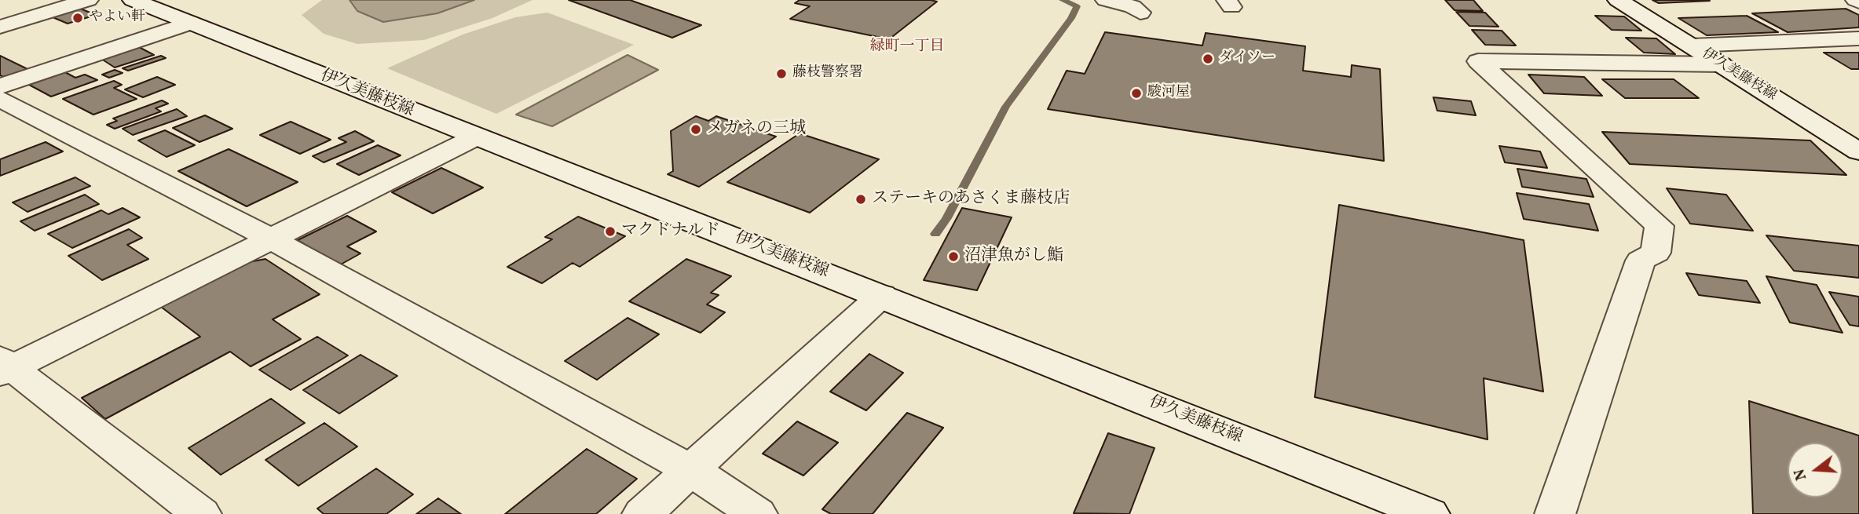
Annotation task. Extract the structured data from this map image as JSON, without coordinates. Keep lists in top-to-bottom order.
{
  "streets": {
    "street": ["伊久美藤枝線"]
  },
  "districts": ["緑町一丁目"],
  "places": [
    "やよい軒",
    "ダイソー",
    "藤枝警察署",
    "駿河屋",
    "メガネの三城",
    "ステーキのあさくま藤枝店",
    "マクドナルド",
    "沼津魚がし鮨"
  ],
  "north": "left"
}
